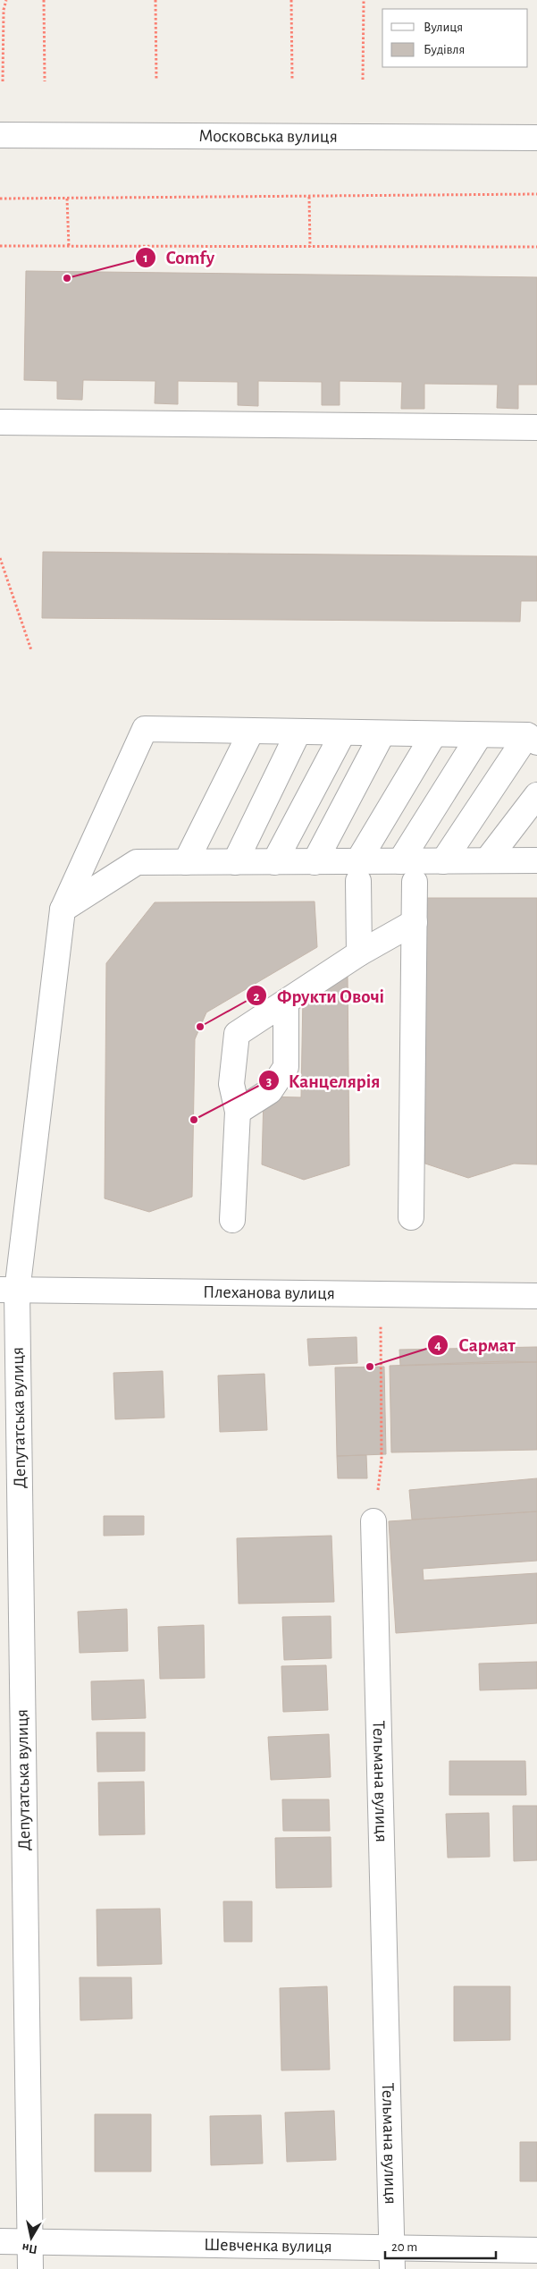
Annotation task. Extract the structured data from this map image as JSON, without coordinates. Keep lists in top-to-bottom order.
{
  "streets": {
    "street": [
      "Московська вулиця",
      "Плеханова вулиця",
      "Депутатська вулиця",
      "Тельмана вулиця",
      "Шевченка вулиця"
    ]
  },
  "crossings": [
    ["Плеханова вулиця", "Депутатська вулиця"],
    ["Депутатська вулиця", "Шевченка вулиця"],
    ["Тельмана вулиця", "Шевченка вулиця"]
  ],
  "places": [
    "Comfy",
    "Фрукти Овочі",
    "Канцелярія",
    "Сармат"
  ],
  "legend": ["Вулиця", "Будівля"],
  "scale_bar": "20 m",
  "north": "bottom"
}
